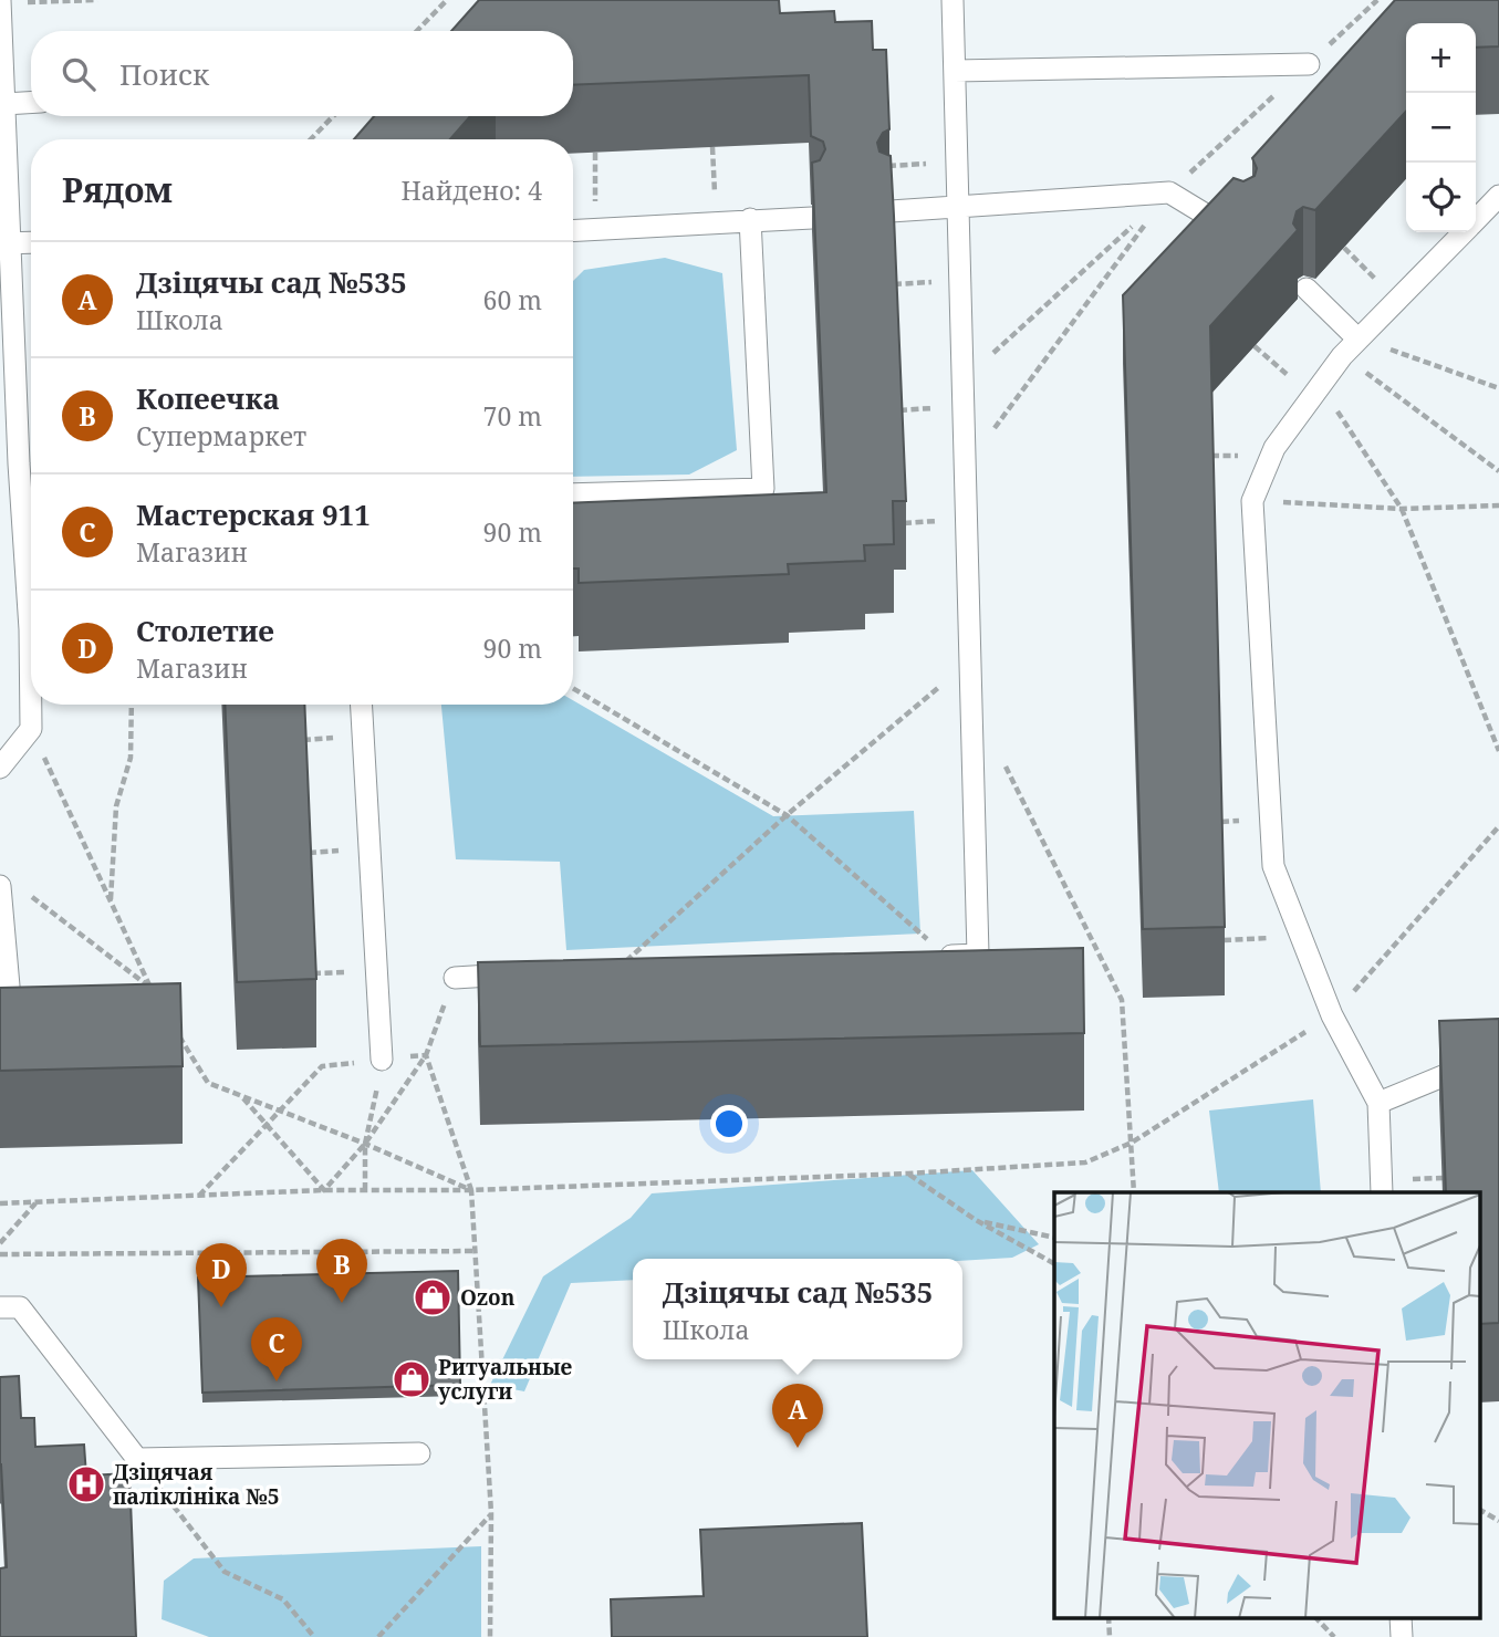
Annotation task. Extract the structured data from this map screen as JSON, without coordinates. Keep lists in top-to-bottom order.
{
  "places": {
    "shop": ["Ozon", "Ритуальные услуги"],
    "hospital": ["Дзіцячая паліклініка №5"]
  },
  "page": {
    "map_buttons": ["+", "−"],
    "search": "Поиск",
    "heading": ["Рядом", "Найдено: 4"],
    "list": [
      {
        "mark": "A",
        "name": "Дзіцячы сад №535",
        "note": "Школа",
        "value": "60 m"
      },
      {
        "mark": "B",
        "name": "Копеечка",
        "note": "Супермаркет",
        "value": "70 m"
      },
      {
        "mark": "C",
        "name": "Мастерская 911",
        "note": "Магазин",
        "value": "90 m"
      },
      {
        "mark": "D",
        "name": "Столетие",
        "note": "Магазин",
        "value": "90 m"
      }
    ],
    "pins": [
      "B",
      "D",
      "C",
      "A"
    ],
    "popup": ["Дзіцячы сад №535", "Школа"]
  }
}
